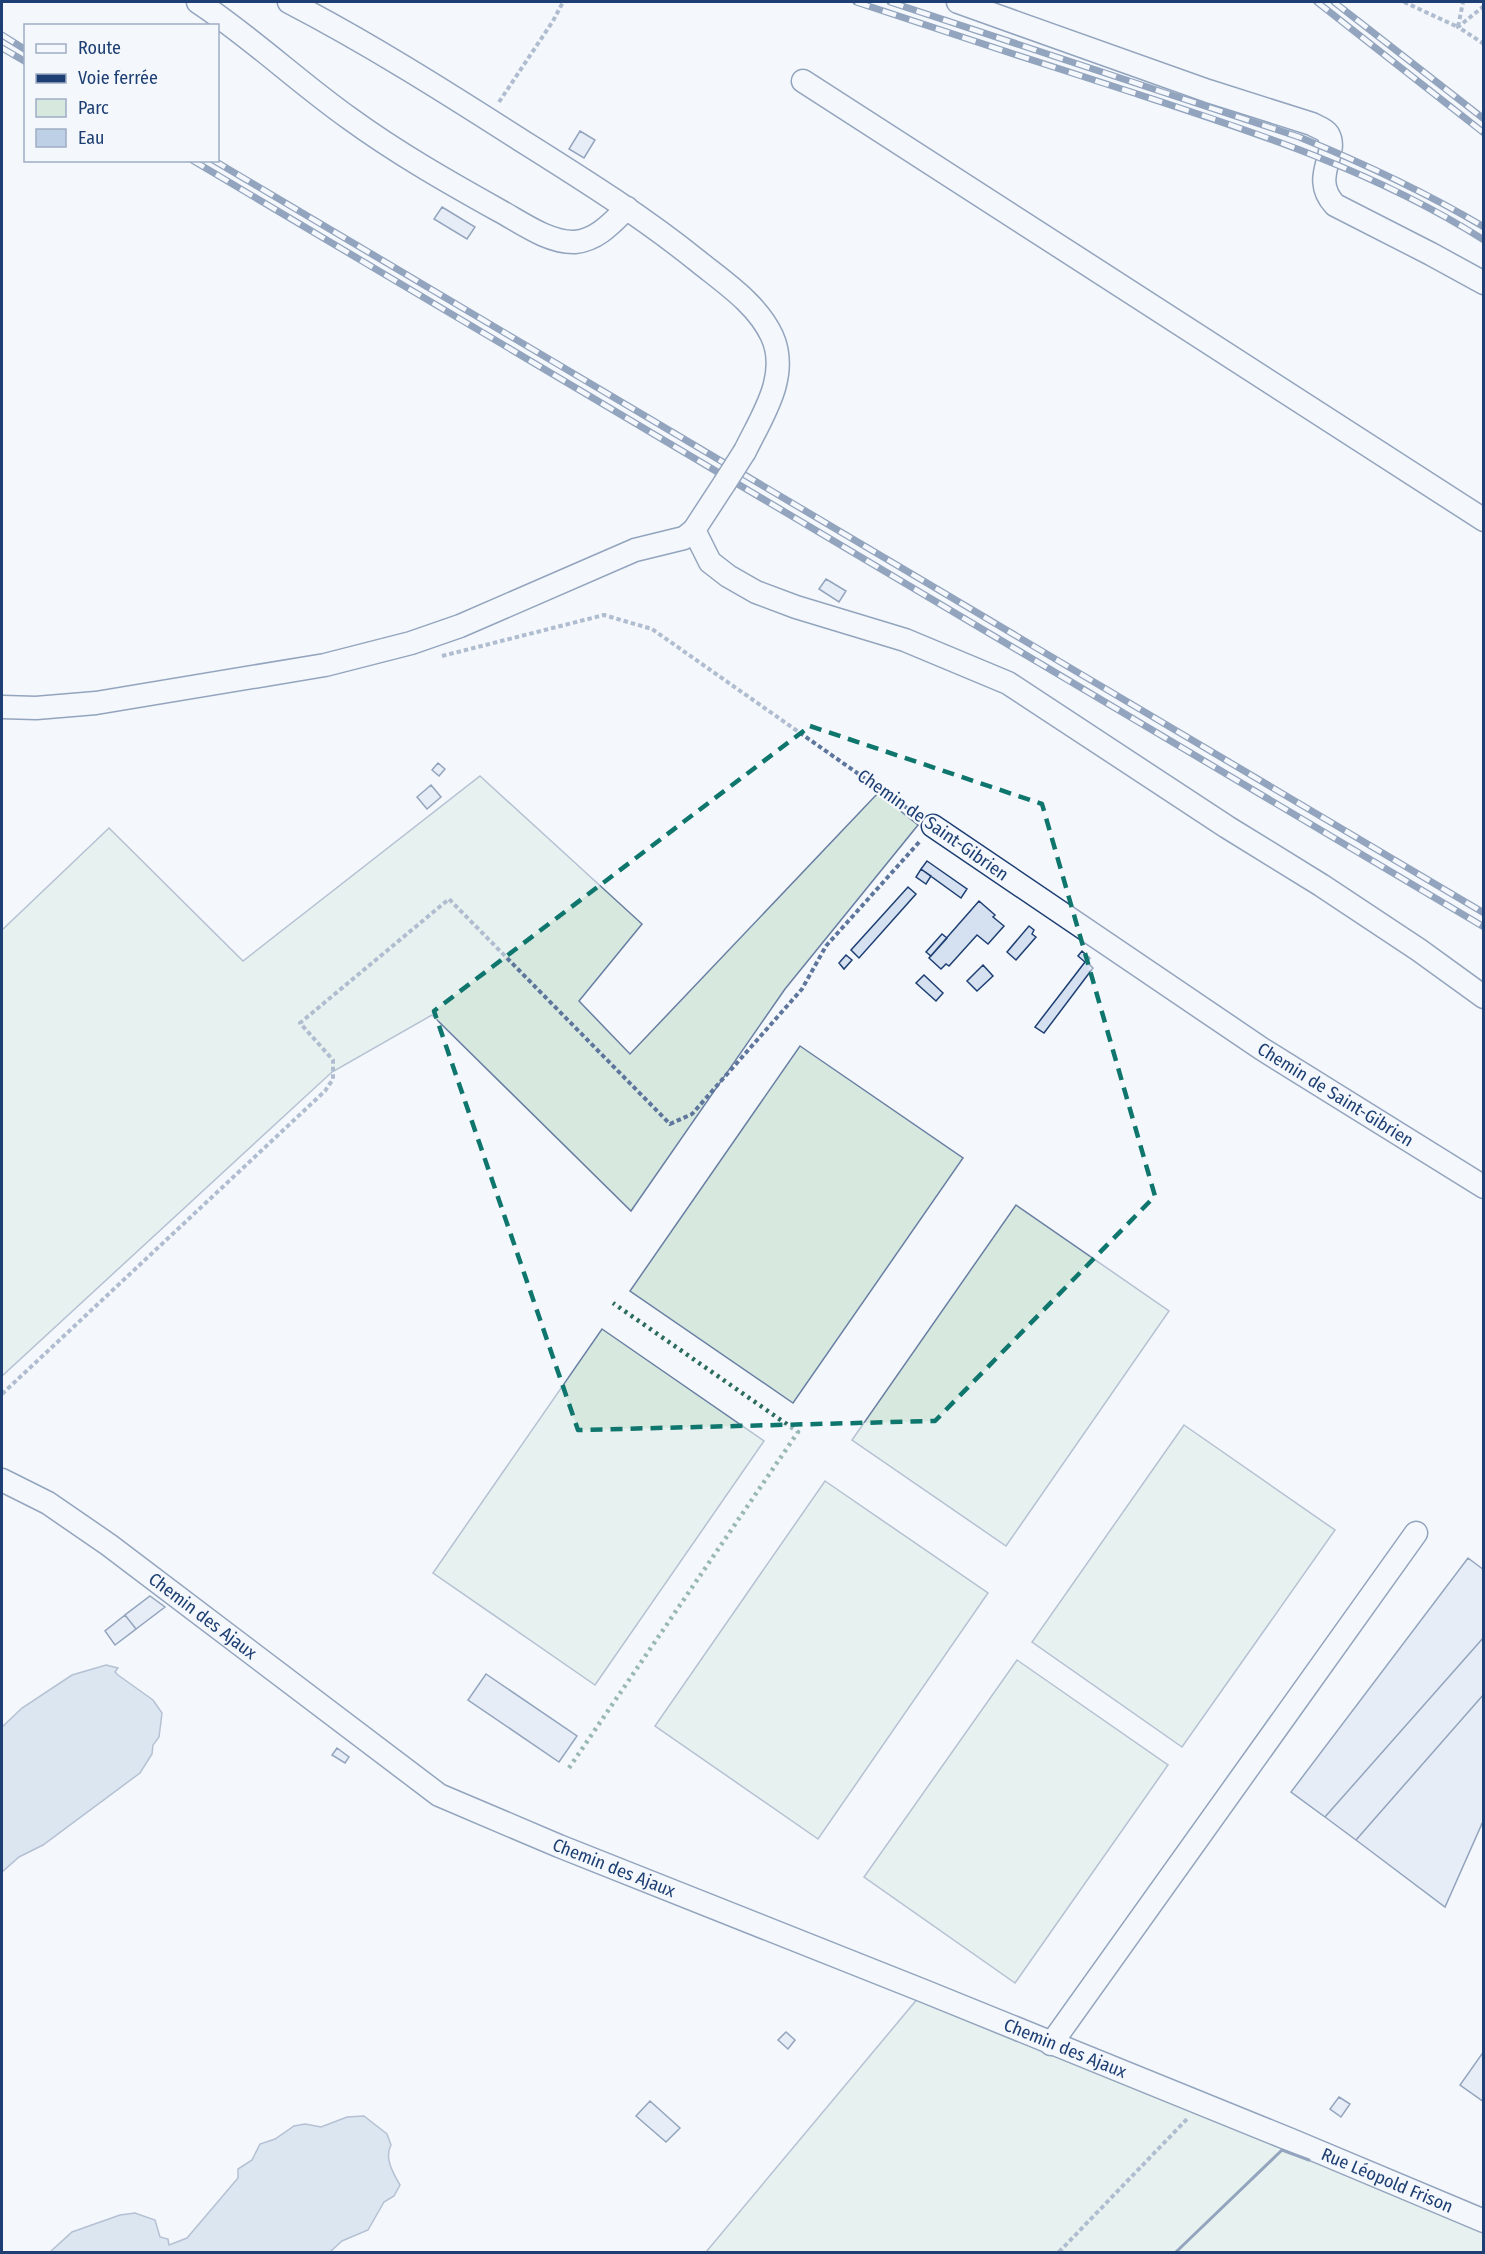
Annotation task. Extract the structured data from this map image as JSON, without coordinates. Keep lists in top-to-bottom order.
{
  "streets": {
    "street": ["Chemin de Saint-Gibrien", "Chemin des Ajaux", "Rue Léopold Frison"]
  },
  "crossings": [
    ["Chemin des Ajaux", "Rue Léopold Frison"]
  ],
  "legend": [
    "Route",
    "Voie ferrée",
    "Parc",
    "Eau"
  ]
}
